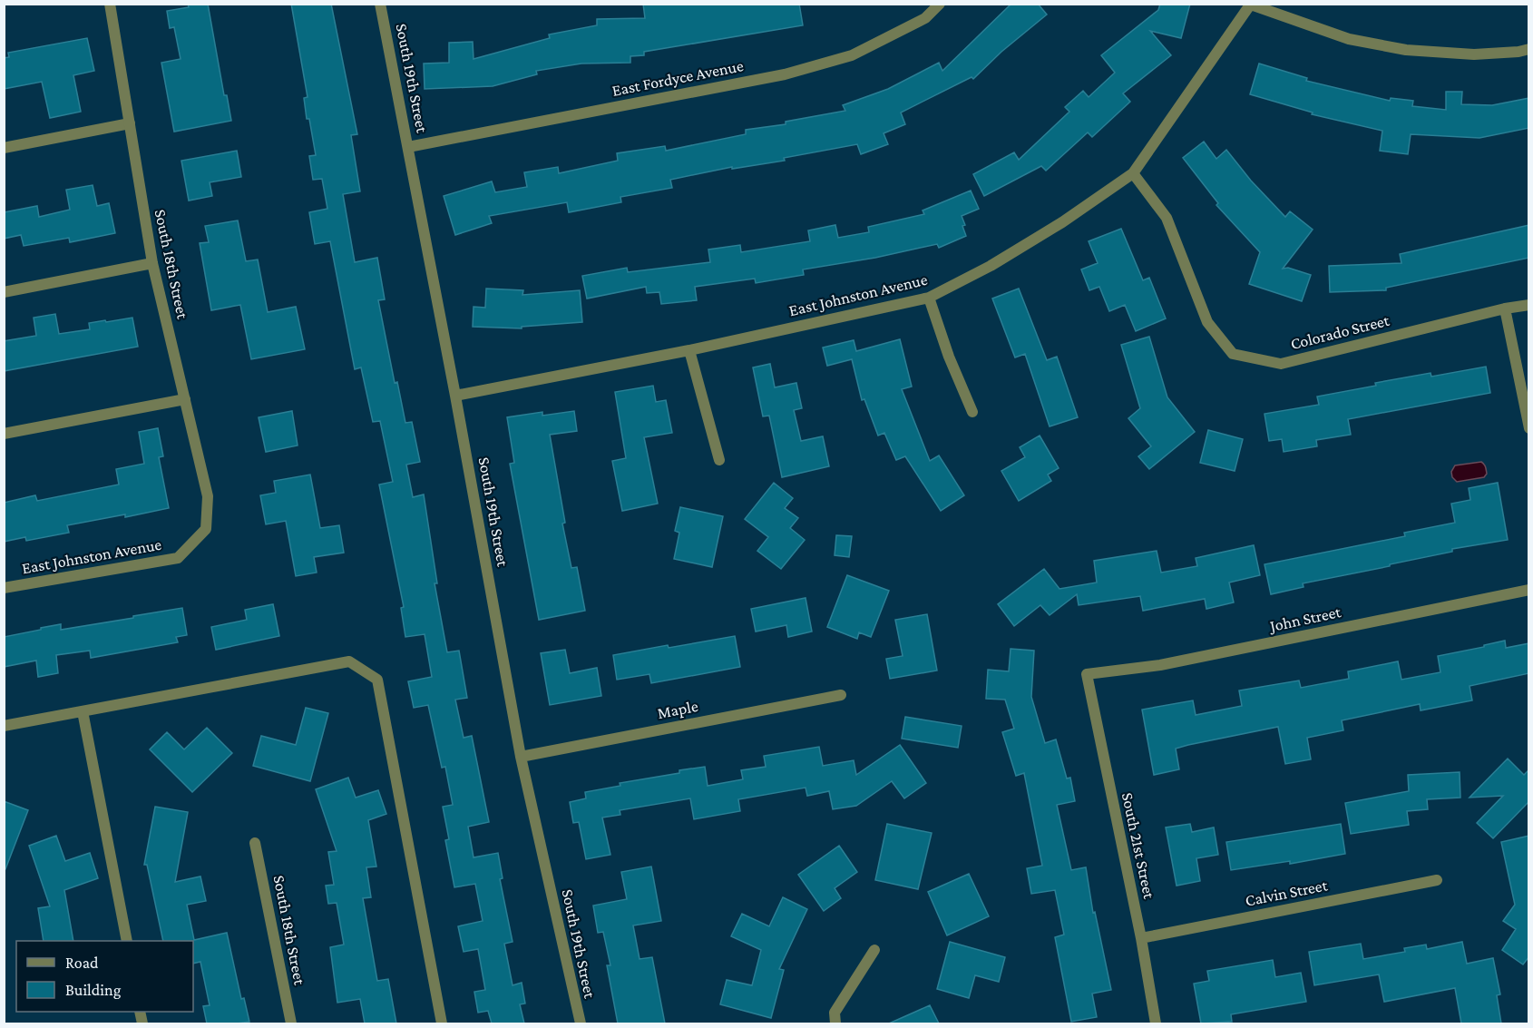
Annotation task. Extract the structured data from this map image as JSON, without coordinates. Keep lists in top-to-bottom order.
{
  "streets": {
    "street": [
      "South 19th Street",
      "East Fordyce Avenue",
      "South 18th Street",
      "East Johnston Avenue",
      "Colorado Street",
      "John Street",
      "Maple",
      "South 21st Street",
      "Calvin Street"
    ]
  },
  "crossings": [
    ["South 19th Street", "East Fordyce Avenue"],
    ["South 19th Street", "East Johnston Avenue"],
    ["South 19th Street", "Maple"],
    ["South 18th Street", "East Johnston Avenue"],
    ["East Johnston Avenue", "Colorado Street"],
    ["John Street", "South 21st Street"],
    ["South 21st Street", "Calvin Street"]
  ],
  "legend": ["Road", "Building"]
}
